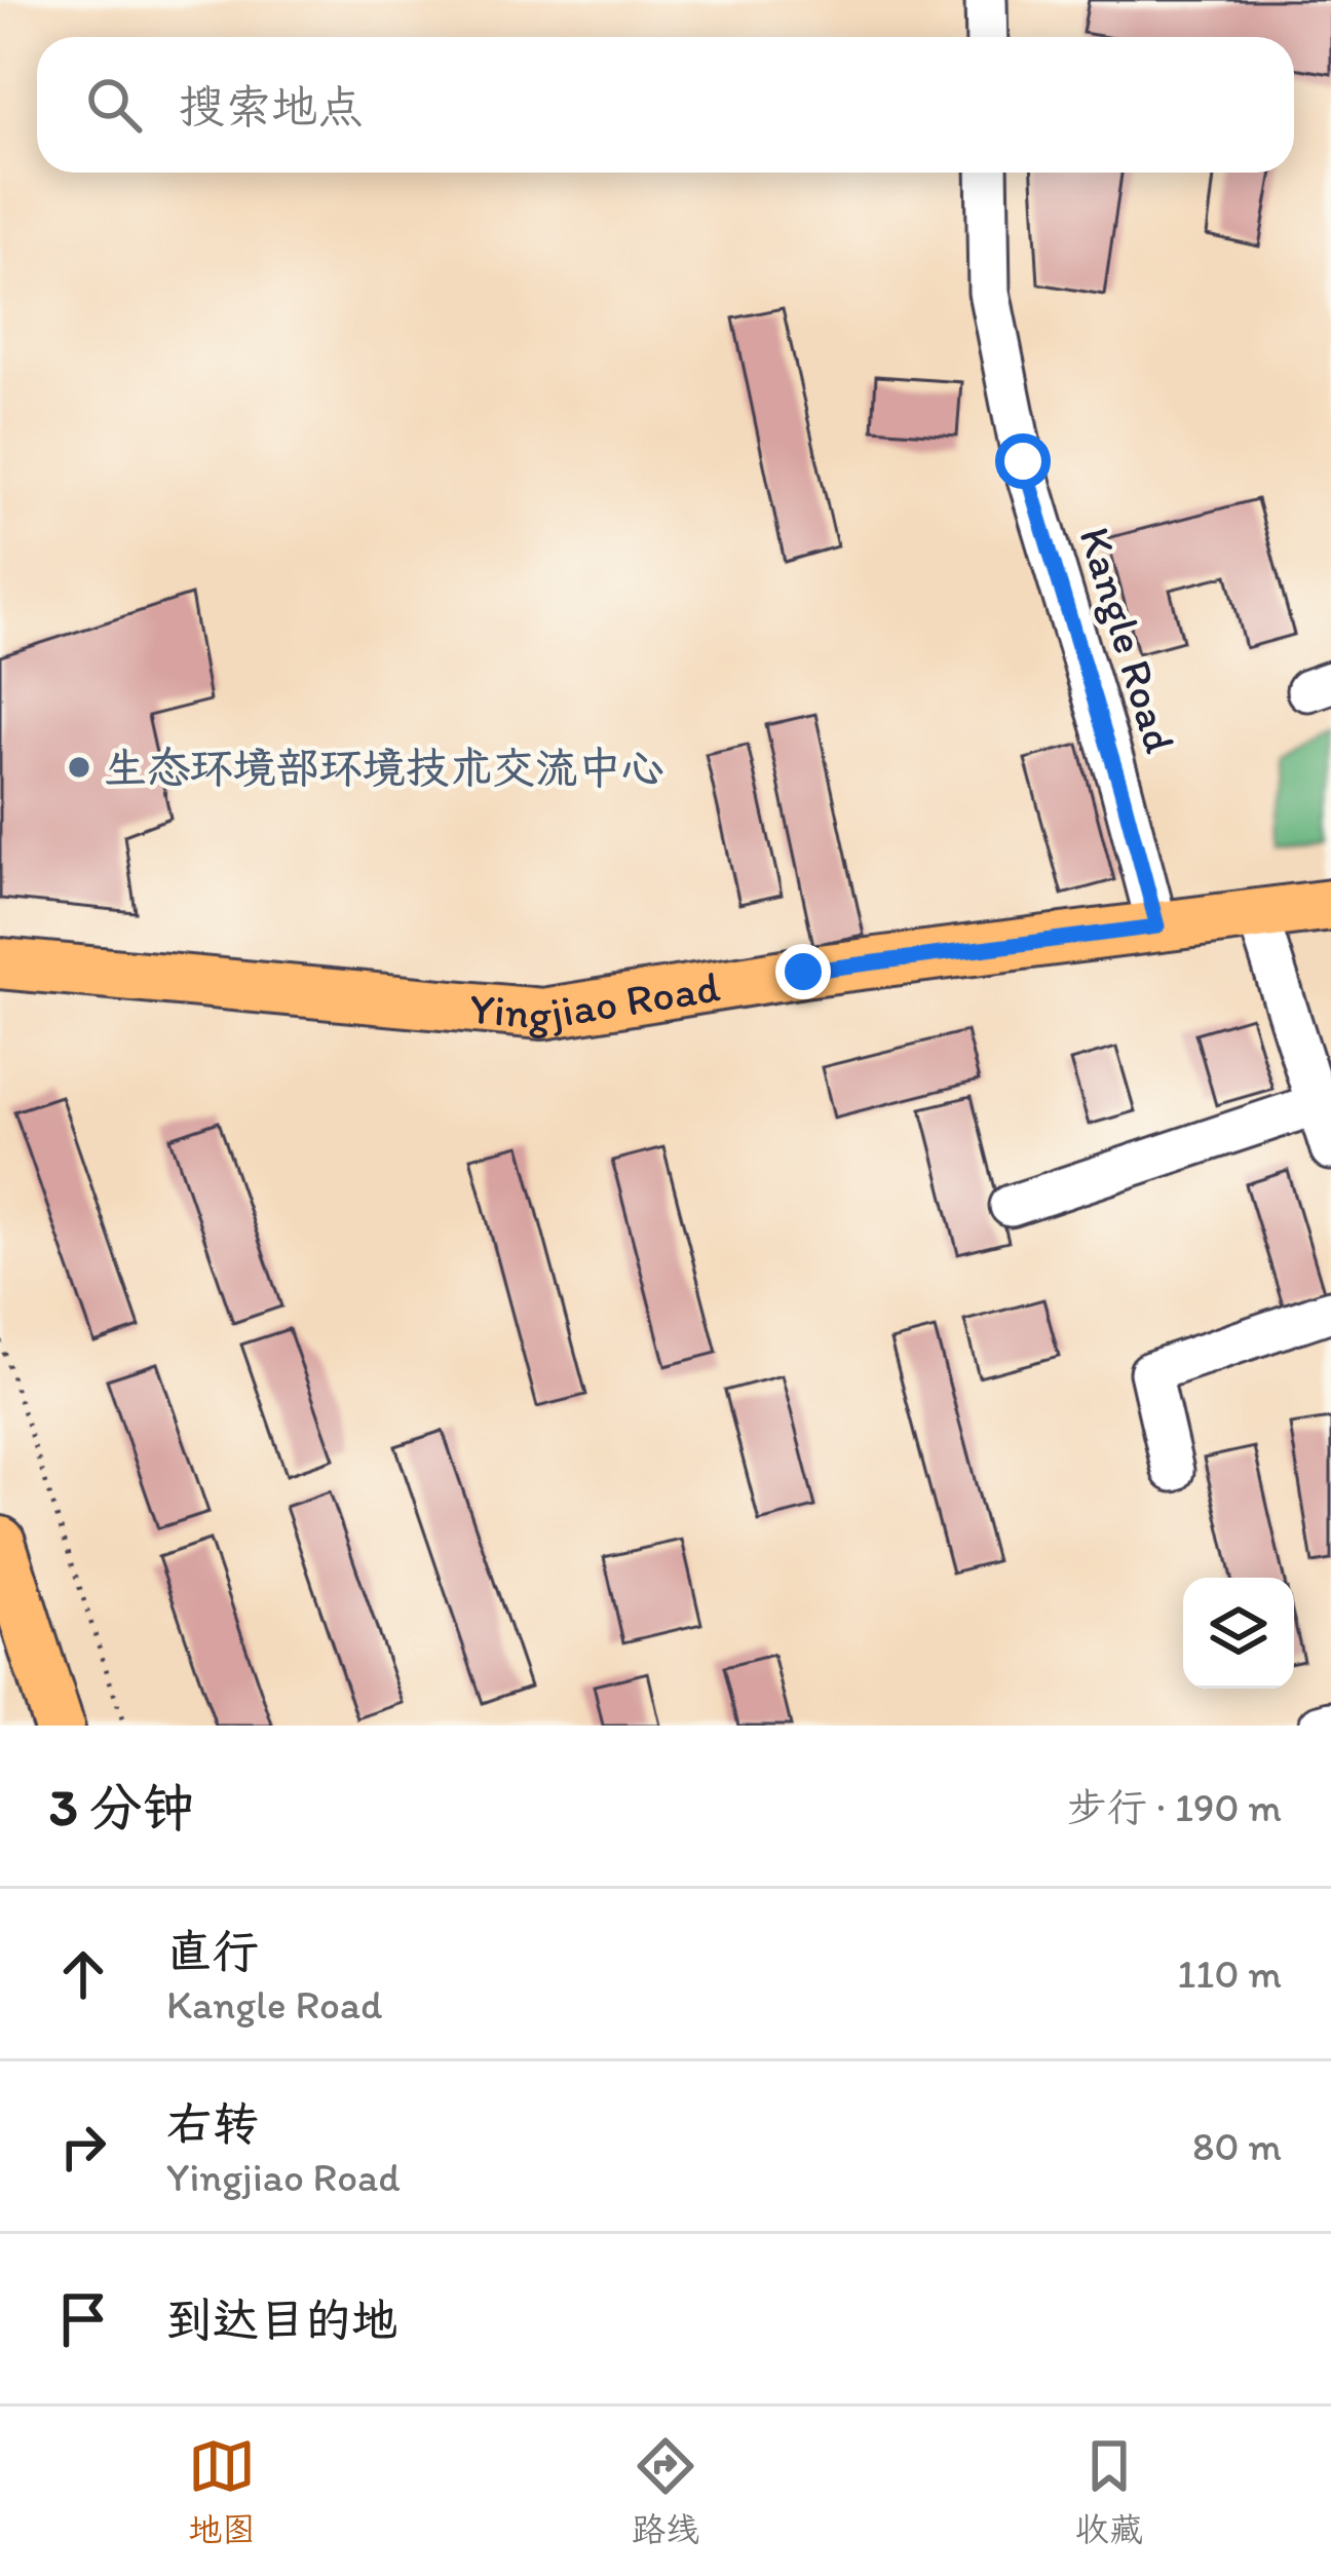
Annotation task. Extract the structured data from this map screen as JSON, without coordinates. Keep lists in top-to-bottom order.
{
  "streets": {
    "main road": ["Yingjiao Road"],
    "street": ["Kangle Road"]
  },
  "crossings": [
    ["Kangle Road", "Yingjiao Road"]
  ],
  "places": ["生态环境部环境技术交流中心"],
  "page": {
    "search": "搜索地点",
    "heading": ["3 分钟", "步行 · 190 m"],
    "list": [
      ["直行", "Kangle Road", "110 m"],
      ["右转", "Yingjiao Road", "80 m"],
      "到达目的地"
    ],
    "nav": ["地图", "路线", "收藏"]
  }
}
